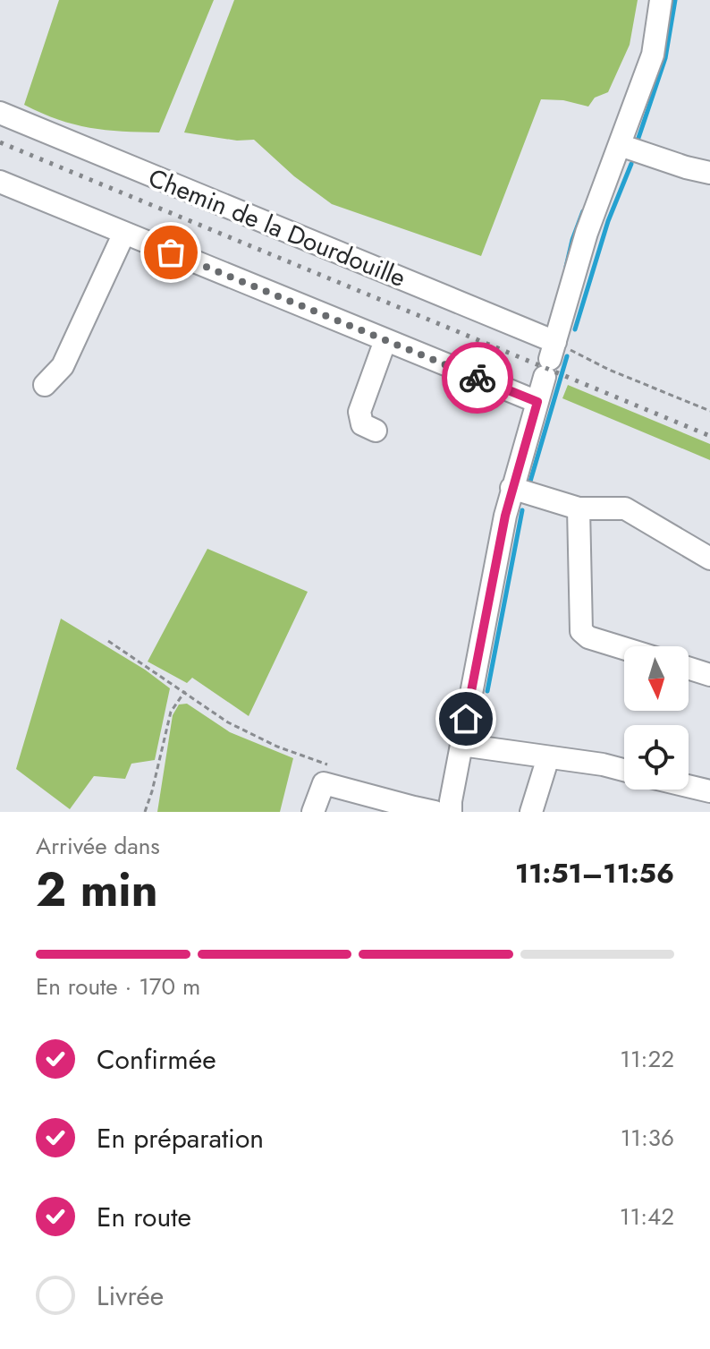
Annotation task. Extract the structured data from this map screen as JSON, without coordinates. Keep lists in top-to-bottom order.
{
  "streets": {
    "street": ["Chemin de la Dourdouille"]
  },
  "north": "bottom",
  "page": {
    "heading": ["2 min", "Arrivée dans", "11:51–11:56"],
    "bar": "En route · 170 m",
    "list": [
      ["Confirmée", "11:22"],
      ["En préparation", "11:36"],
      ["En route", "11:42"],
      "Livrée"
    ]
  }
}
